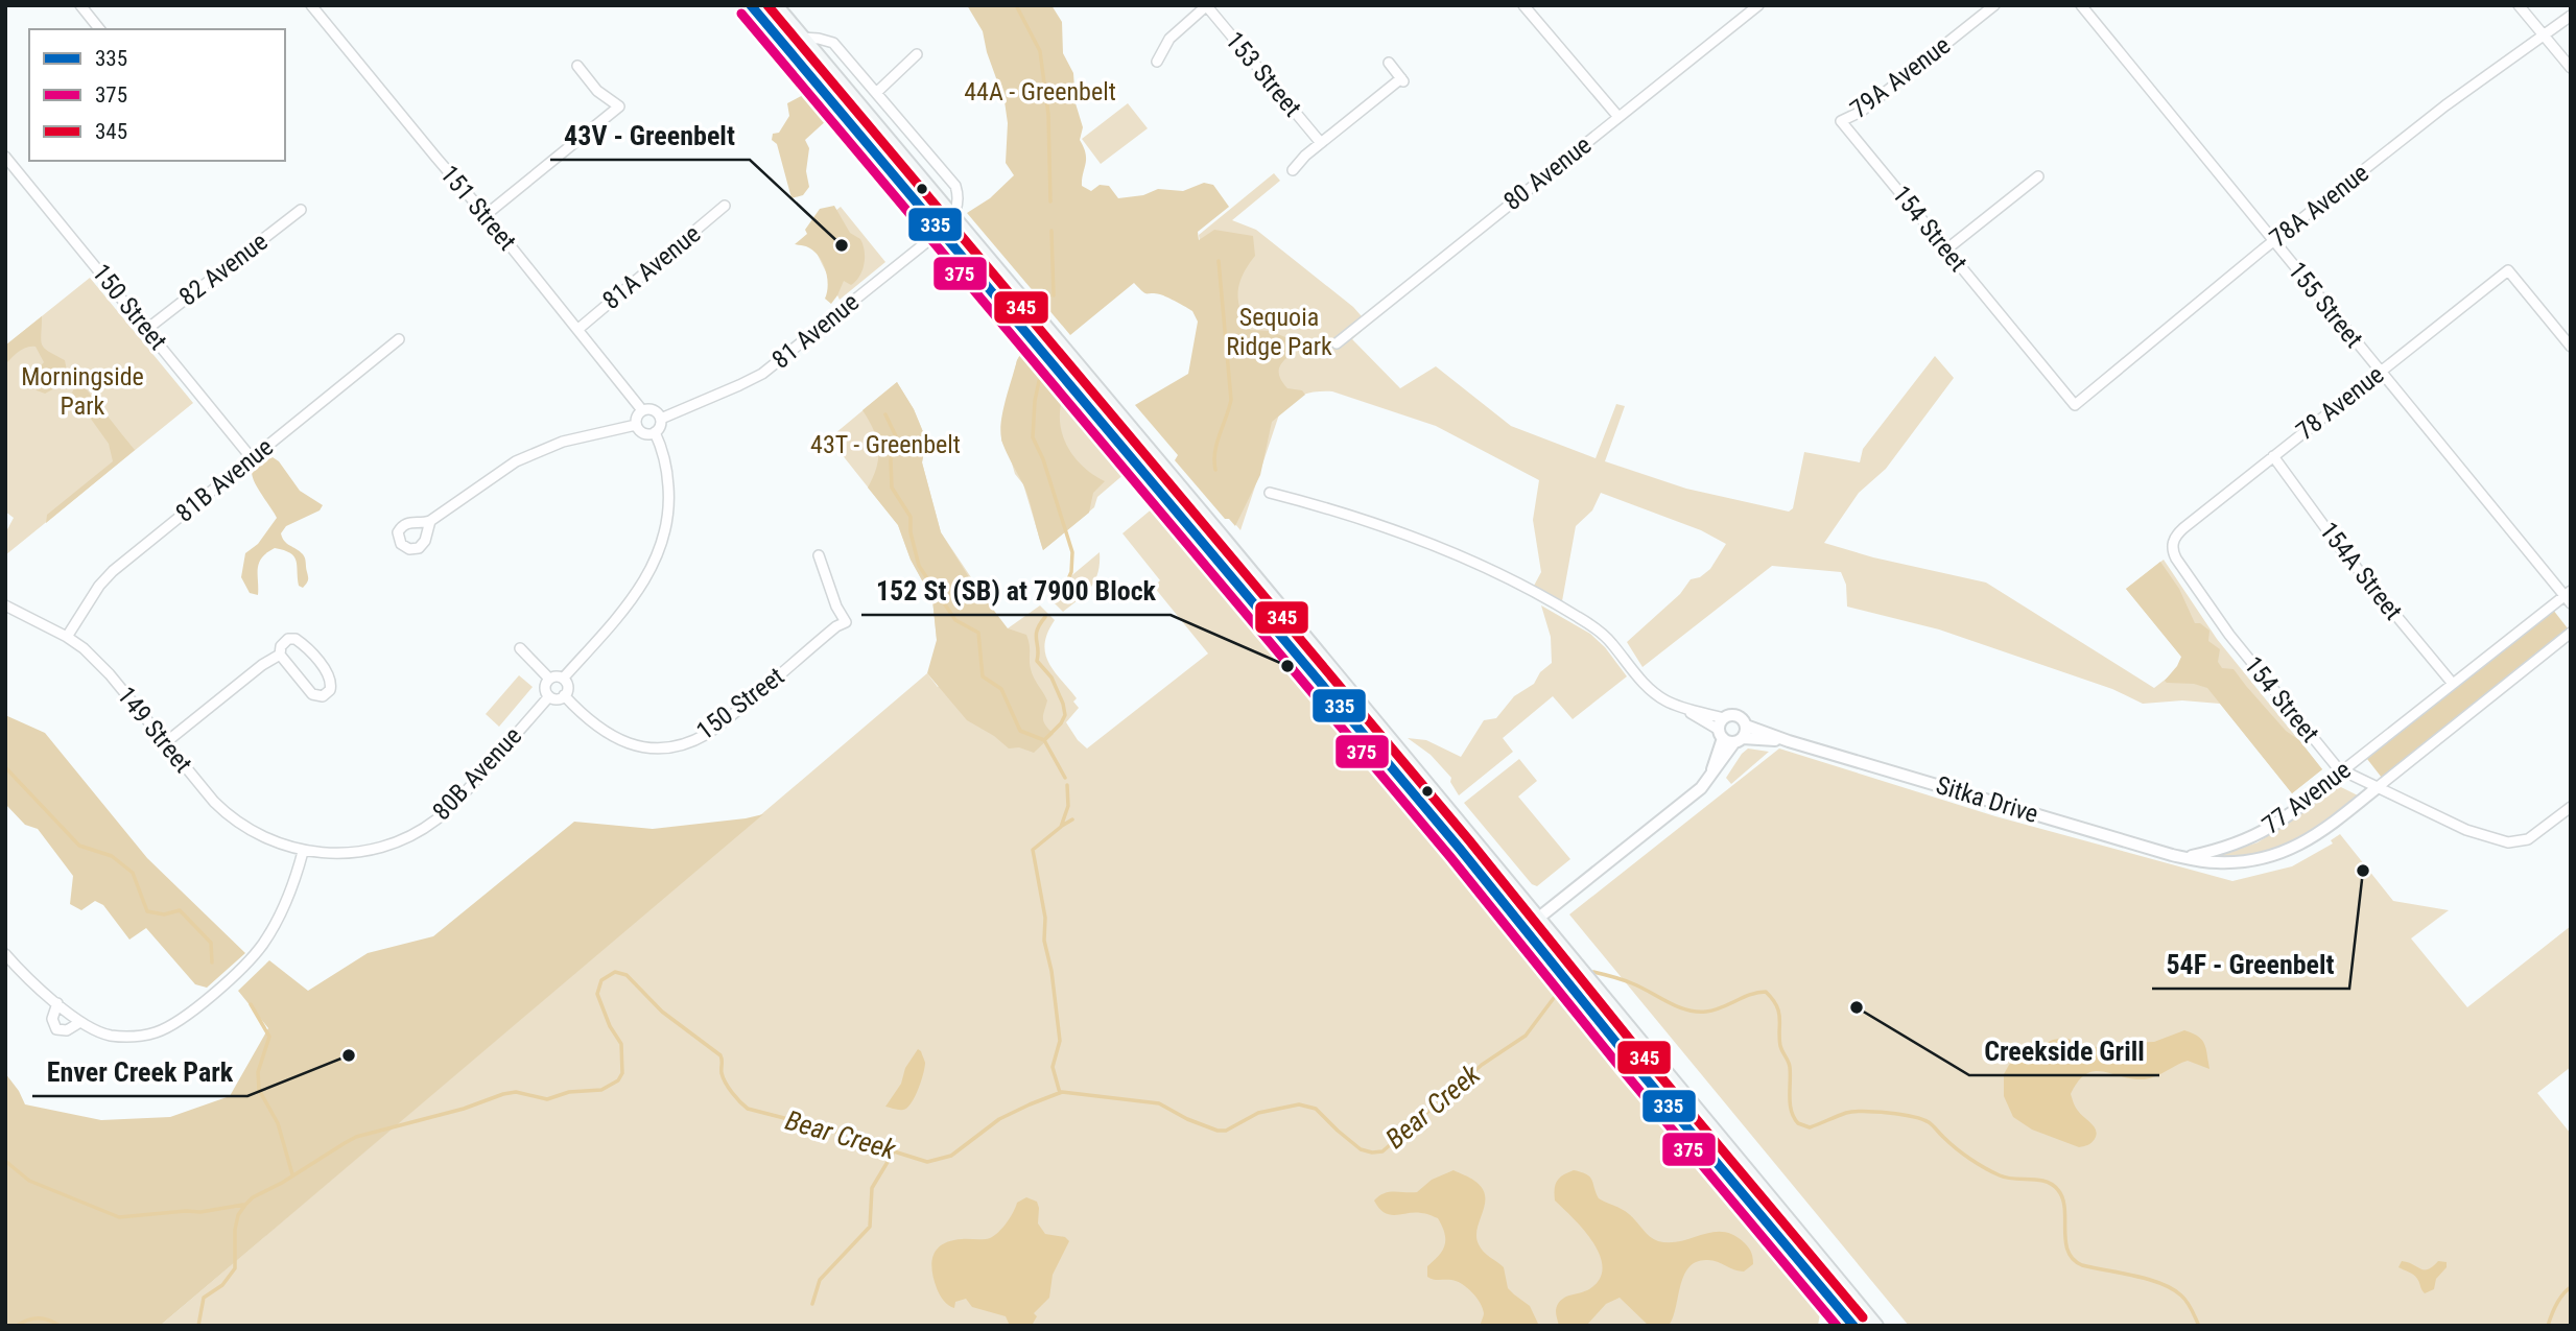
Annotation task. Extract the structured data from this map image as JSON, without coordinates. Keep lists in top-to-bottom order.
{
  "streets": {
    "street": [
      "153 Street",
      "79A Avenue",
      "80 Avenue",
      "78A Avenue",
      "151 Street",
      "154 Street",
      "81A Avenue",
      "82 Avenue",
      "155 Street",
      "150 Street",
      "81 Avenue",
      "78 Avenue",
      "81B Avenue",
      "154A Street",
      "149 Street",
      "80B Avenue",
      "77 Avenue",
      "Sitka Drive"
    ]
  },
  "crossings": [
    ["79A Avenue", "154 Street"],
    ["78A Avenue", "154 Street"],
    ["78A Avenue", "155 Street"],
    ["151 Street", "81A Avenue"],
    ["151 Street", "81 Avenue"],
    ["154 Street", "78 Avenue"],
    ["154 Street", "77 Avenue"],
    ["82 Avenue", "150 Street"],
    ["155 Street", "78 Avenue"],
    ["155 Street", "77 Avenue"],
    ["150 Street", "81B Avenue"],
    ["150 Street", "80B Avenue"],
    ["78 Avenue", "154A Street"],
    ["81B Avenue", "149 Street"],
    ["154A Street", "77 Avenue"],
    ["149 Street", "80B Avenue"],
    ["77 Avenue", "Sitka Drive"]
  ],
  "water": ["Bear Creek"],
  "parks": [
    "44A - Greenbelt",
    "Sequoia Ridge Park",
    "Morningside Park",
    "43T - Greenbelt"
  ],
  "places": [
    "43V - Greenbelt",
    "152 St (SB) at 7900 Block",
    "54F - Greenbelt",
    "Creekside Grill",
    "Enver Creek Park"
  ],
  "lines": ["transit line 335", "transit line 345", "transit line 375"],
  "legend": ["335", "375", "345"]
}
